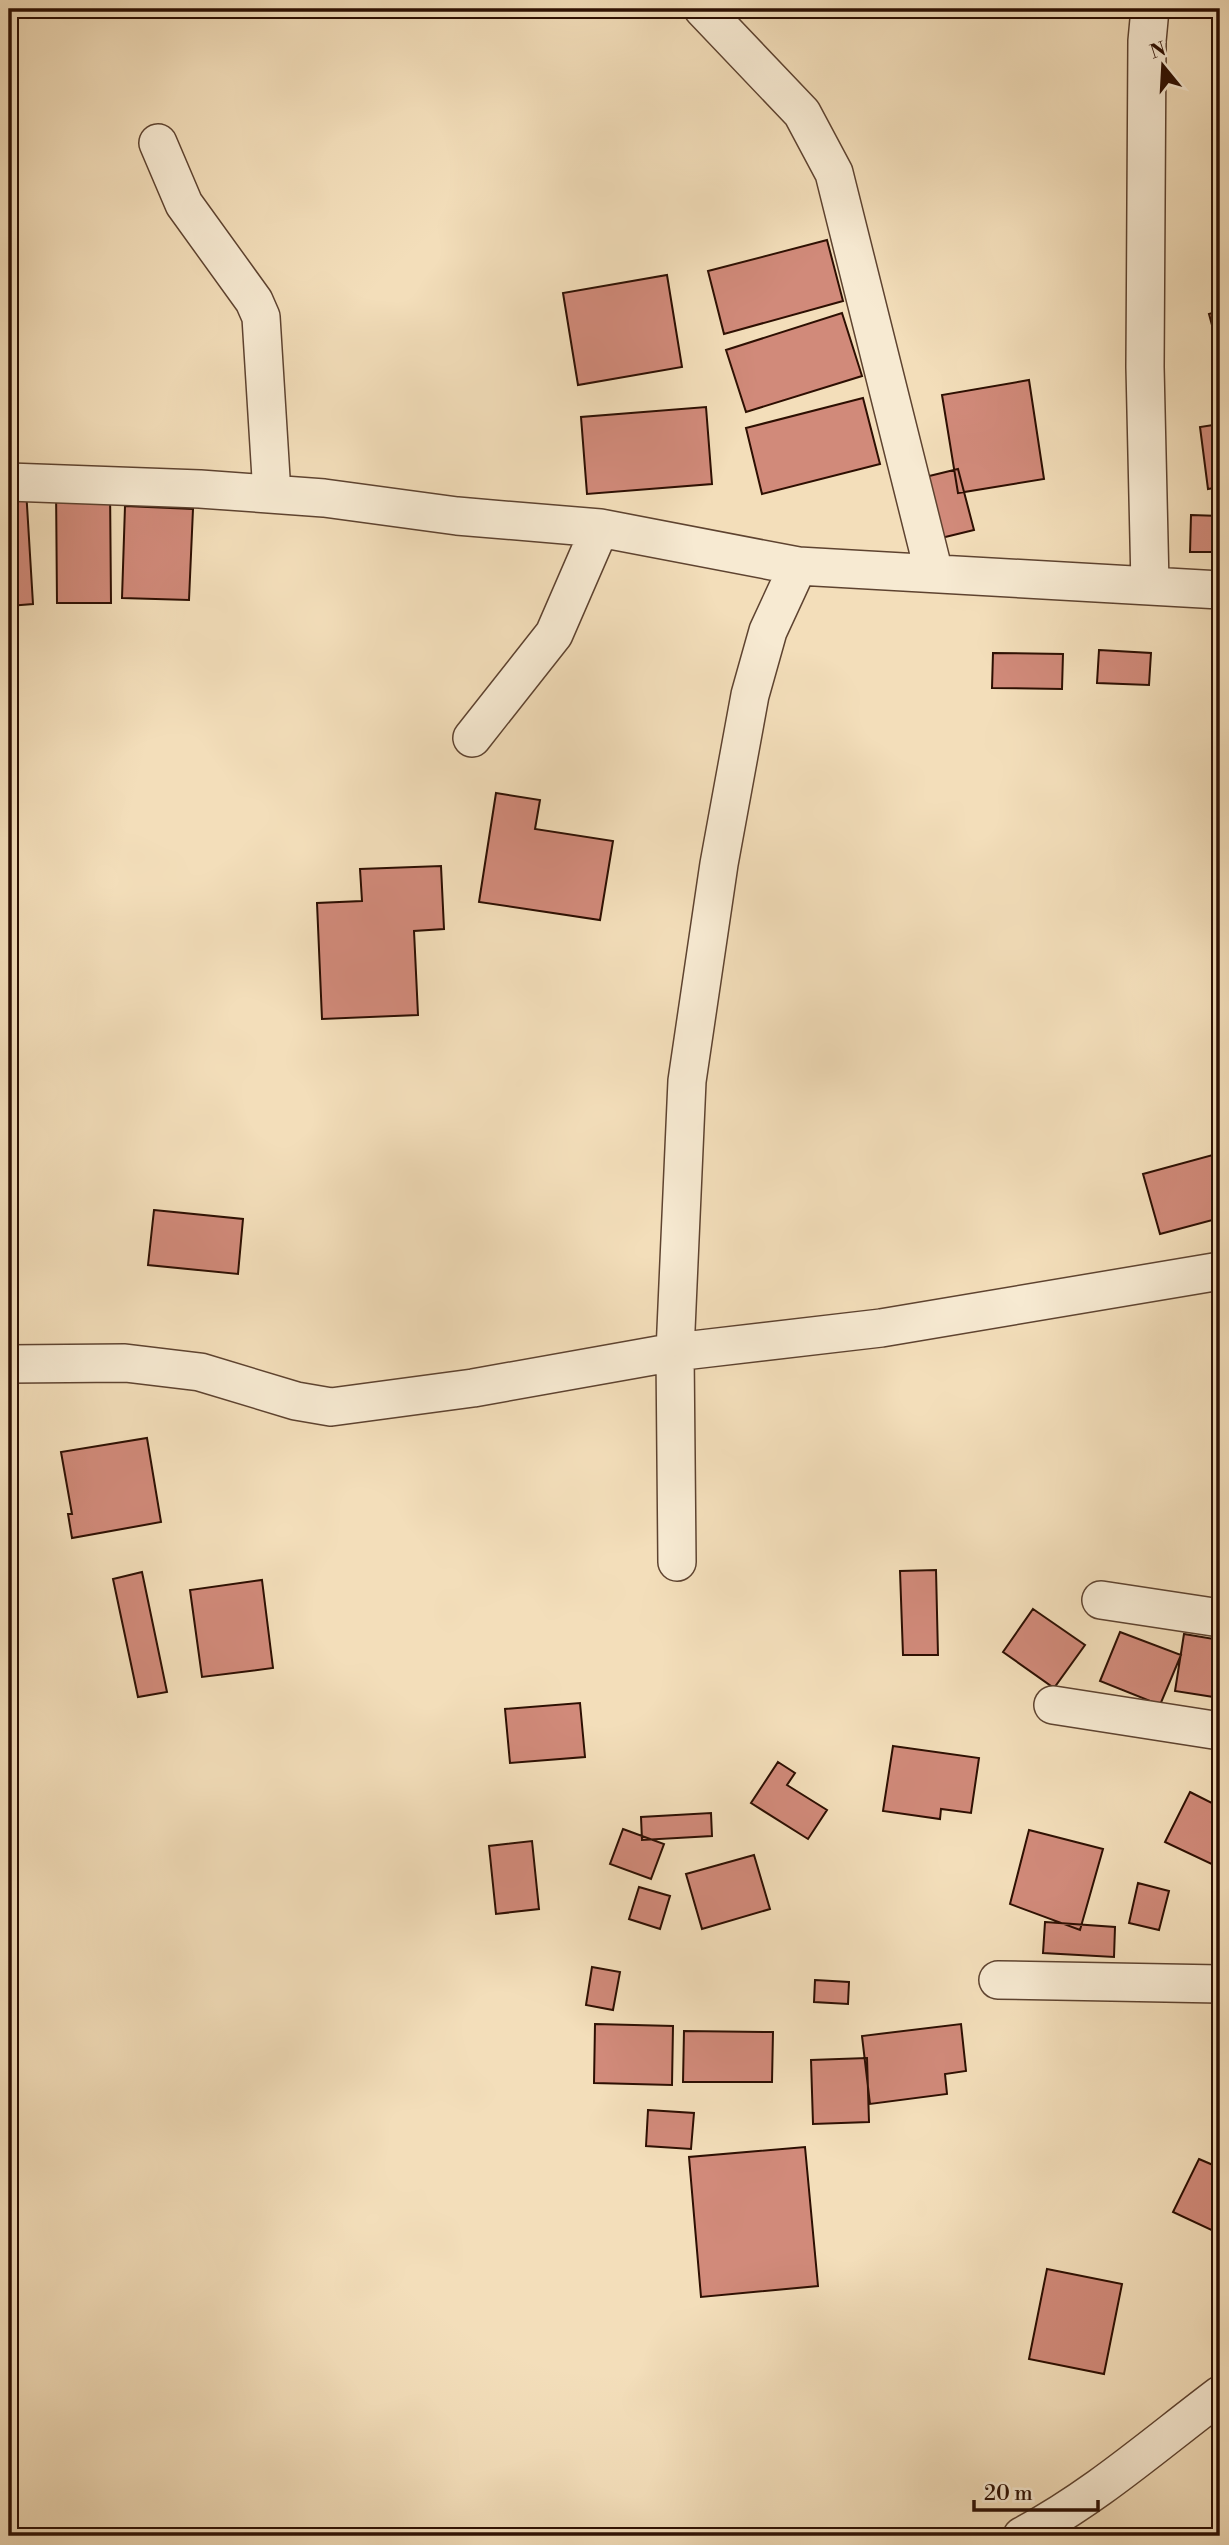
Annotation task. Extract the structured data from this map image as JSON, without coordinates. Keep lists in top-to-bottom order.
{
  "scale_bar": "20 m",
  "north": "top"
}
